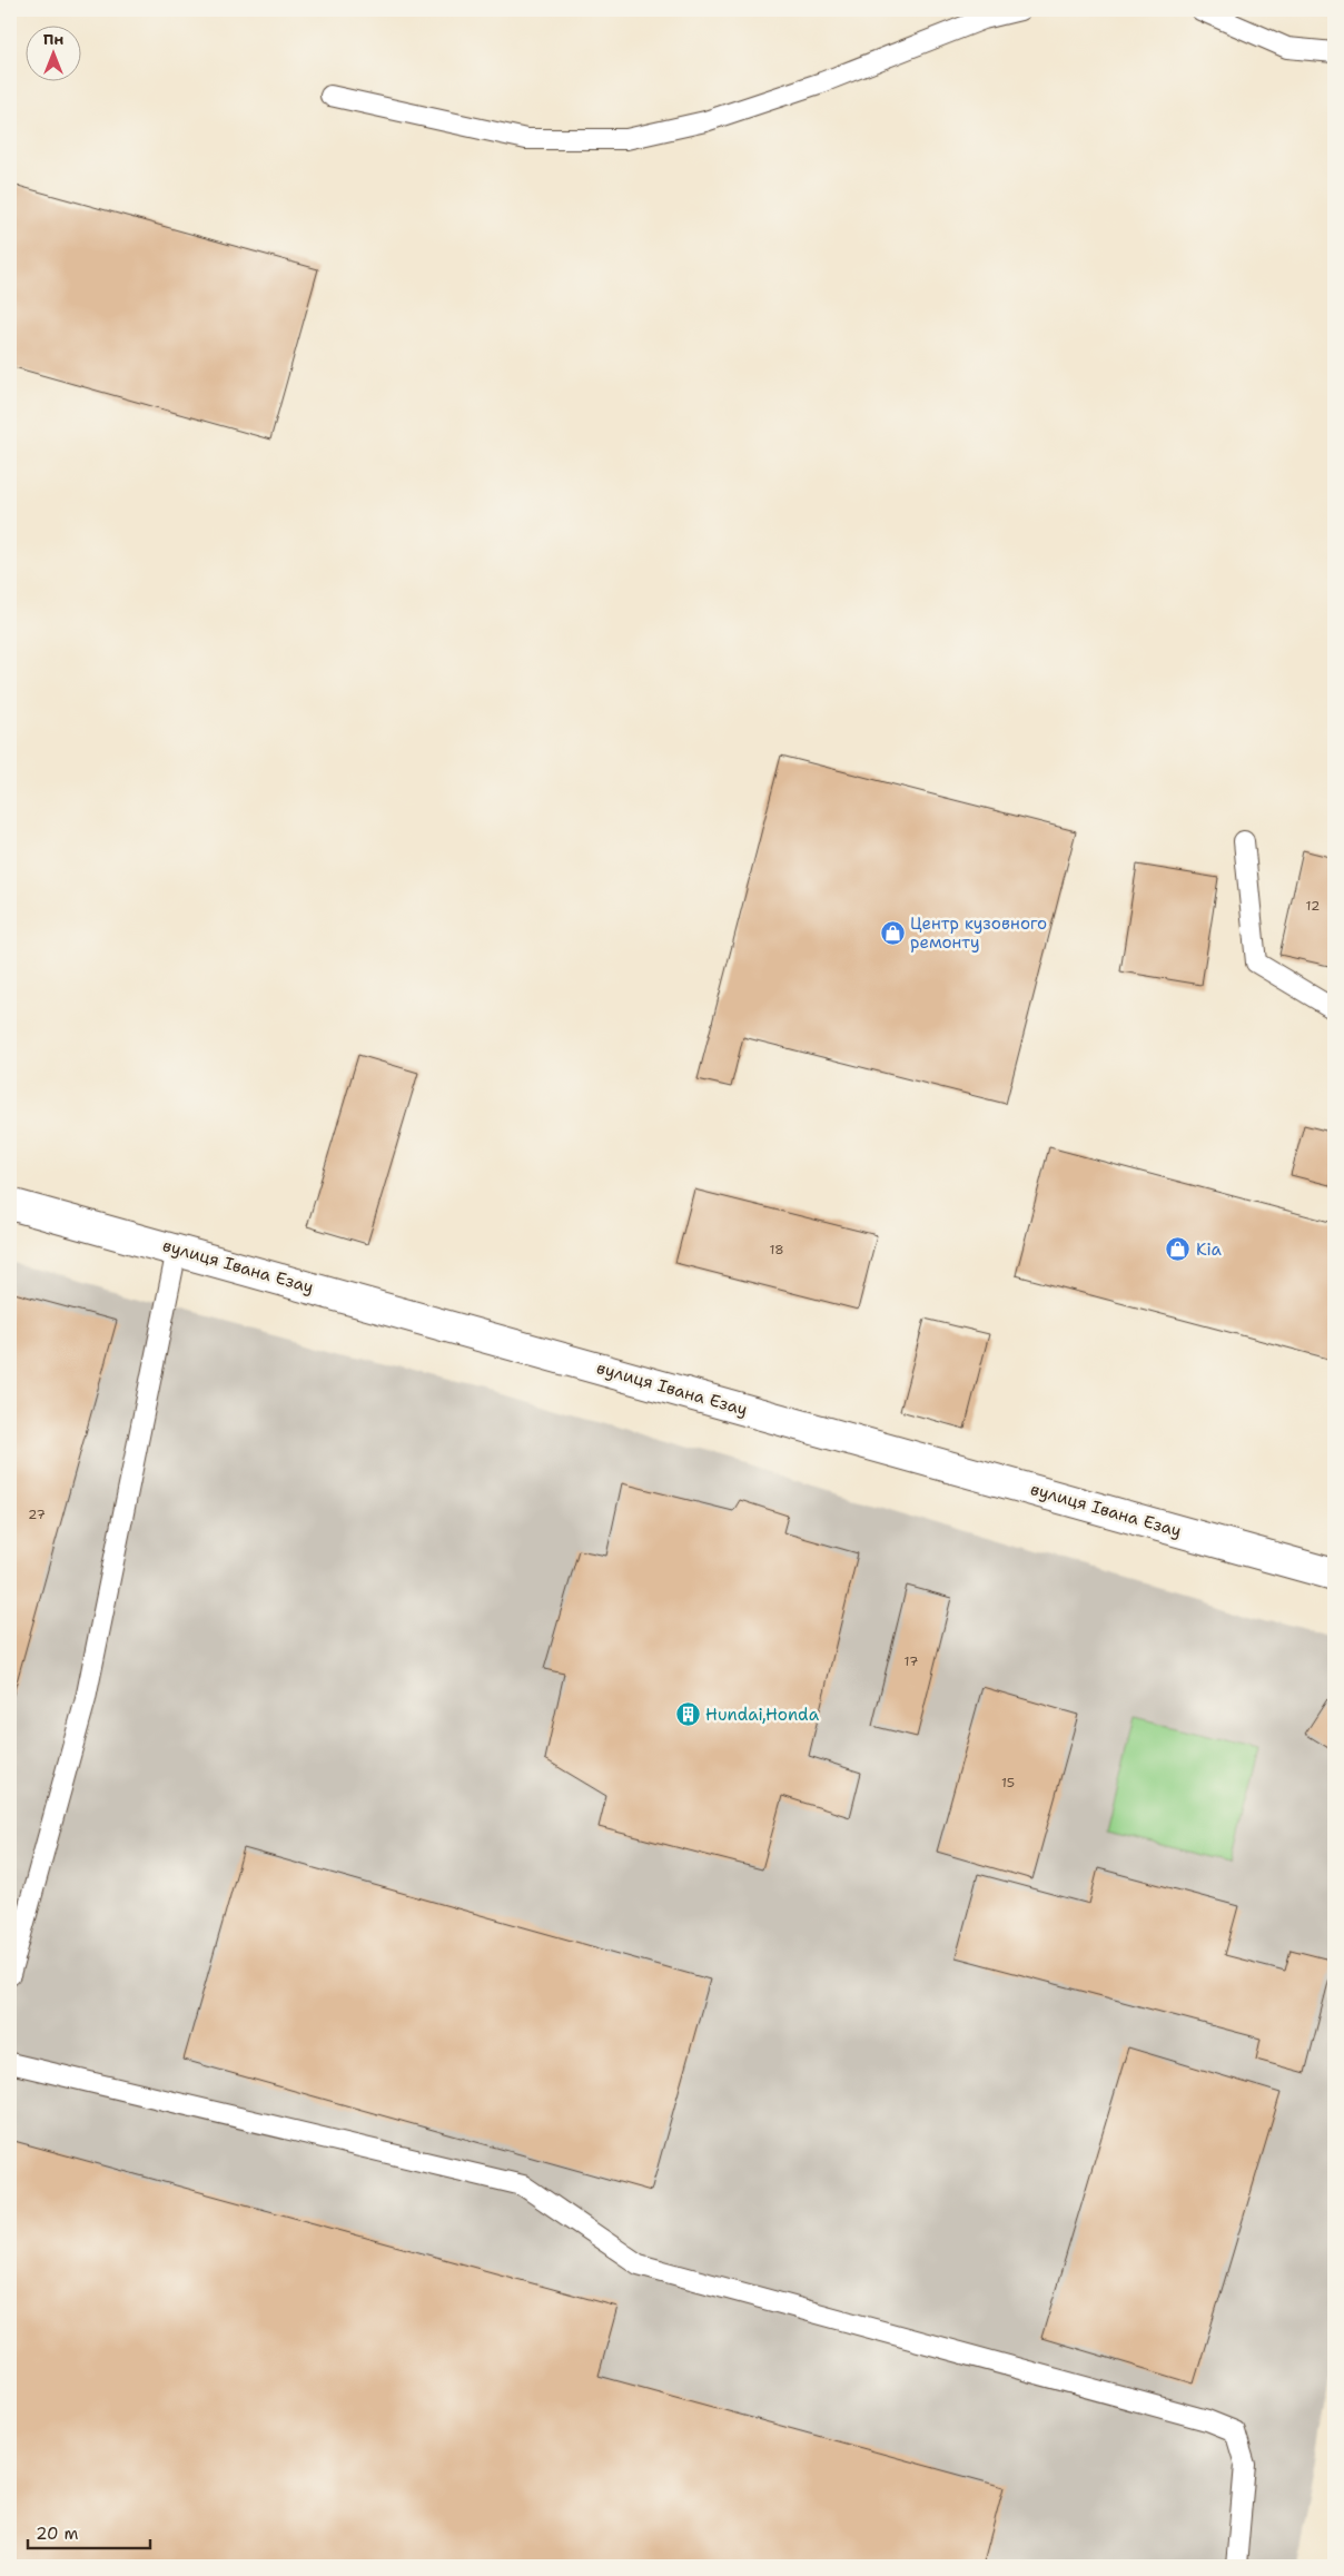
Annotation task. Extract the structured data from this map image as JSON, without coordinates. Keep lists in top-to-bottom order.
{
  "streets": {
    "street": ["вулиця Івана Езау"]
  },
  "places": {
    "shop": ["Центр кузовного ремонту", "Kia"],
    "building": ["Hundai,Honda"]
  },
  "house_numbers": [
    "12",
    "18",
    "27",
    "17",
    "15"
  ],
  "scale_bar": "20 m",
  "north": "top"
}
